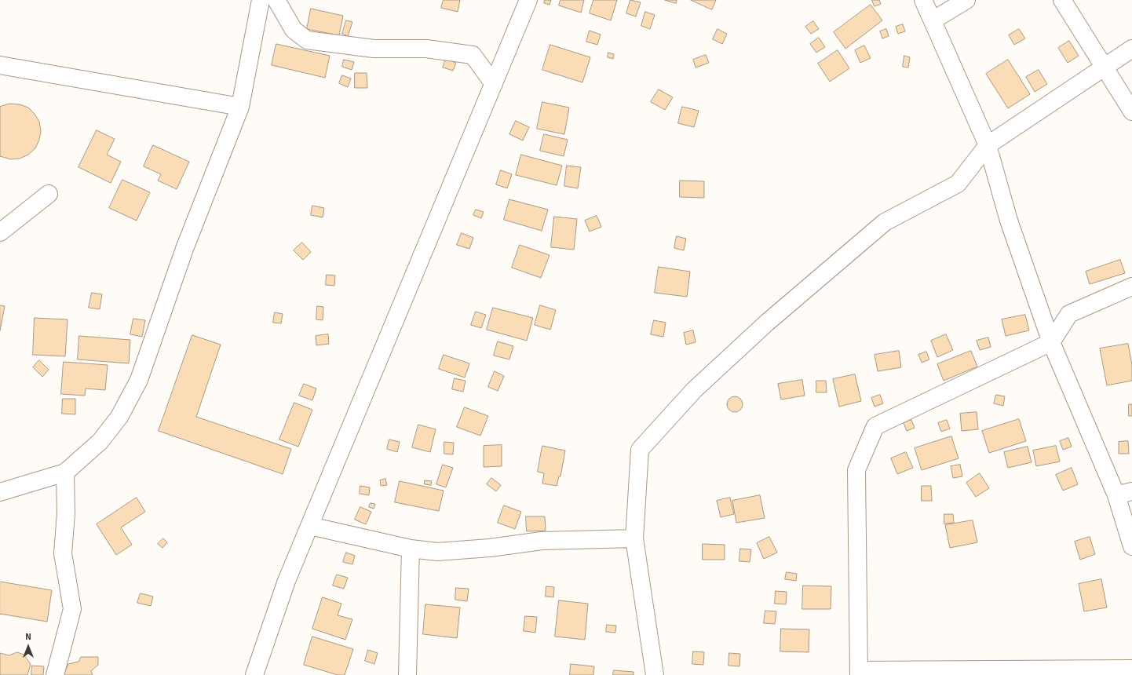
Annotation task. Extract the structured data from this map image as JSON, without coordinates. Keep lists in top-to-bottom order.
{
  "north": "top"
}
